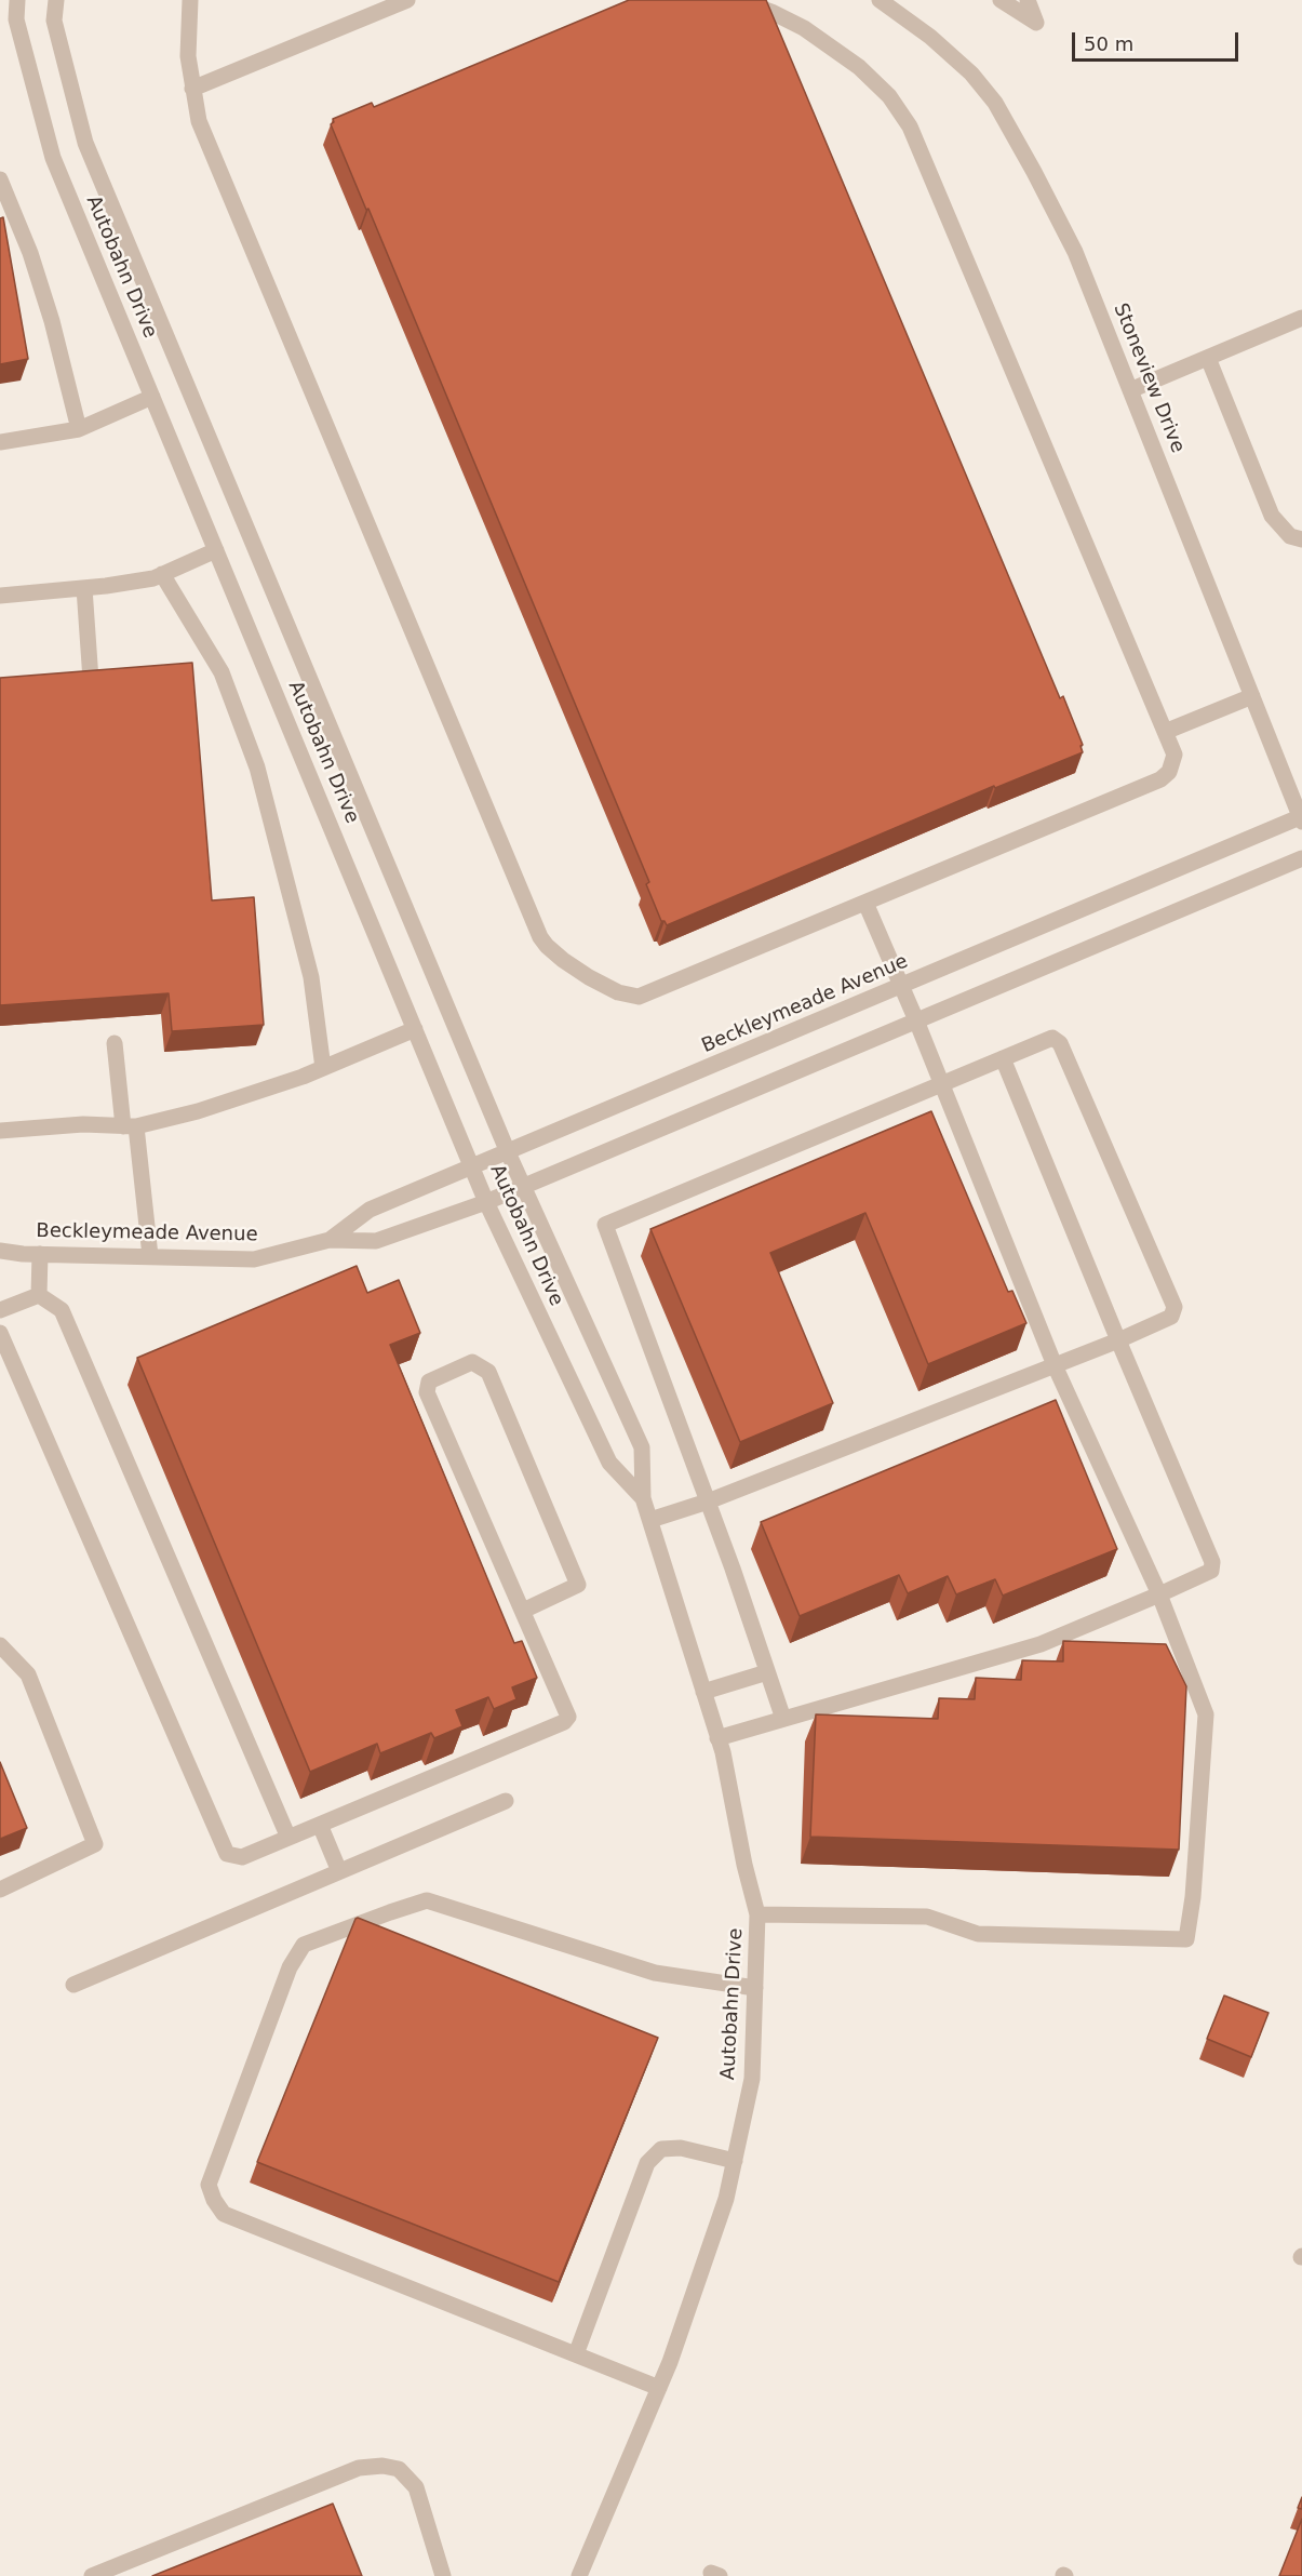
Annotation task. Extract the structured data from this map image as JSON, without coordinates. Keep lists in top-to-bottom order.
{
  "streets": {
    "street": ["Autobahn Drive", "Stoneview Drive", "Beckleymeade Avenue"]
  },
  "crossings": [
    ["Autobahn Drive", "Beckleymeade Avenue"],
    ["Stoneview Drive", "Beckleymeade Avenue"]
  ],
  "scale_bar": "50 m"
}
